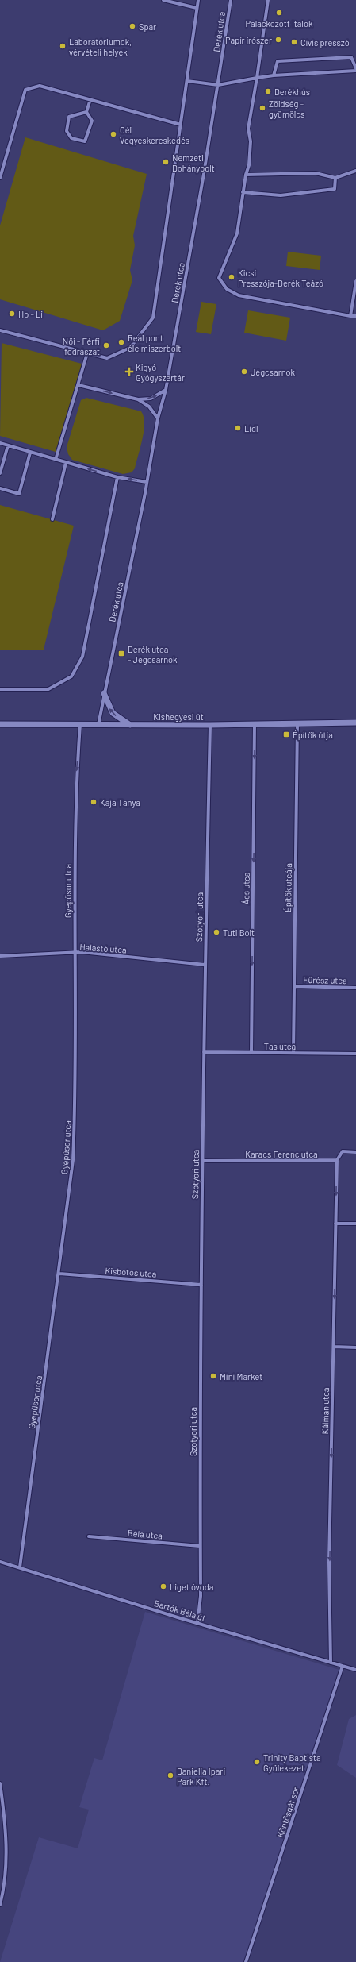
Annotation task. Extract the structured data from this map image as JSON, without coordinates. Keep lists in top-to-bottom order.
{
  "streets": {
    "street": [
      "Derék utca",
      "Kishegyesi út",
      "Építők utcája",
      "Ács utca",
      "Gyepűsor utca",
      "Szotyori utca",
      "Halastó utca",
      "Fűrész utca",
      "Tas utca",
      "Karacs Ferenc utca",
      "Kisbotos utca",
      "Kálmán utca",
      "Béla utca",
      "Bartók Béla út",
      "Köntösgát sor"
    ]
  },
  "crossings": [
    ["Derék utca", "Kishegyesi út"],
    ["Kishegyesi út", "Építők utcája"],
    ["Kishegyesi út", "Ács utca"],
    ["Kishegyesi út", "Gyepűsor utca"],
    ["Kishegyesi út", "Szotyori utca"],
    ["Építők utcája", "Fűrész utca"],
    ["Építők utcája", "Tas utca"],
    ["Ács utca", "Tas utca"],
    ["Gyepűsor utca", "Halastó utca"],
    ["Gyepűsor utca", "Kisbotos utca"],
    ["Gyepűsor utca", "Bartók Béla út"],
    ["Szotyori utca", "Halastó utca"],
    ["Szotyori utca", "Tas utca"],
    ["Szotyori utca", "Karacs Ferenc utca"],
    ["Szotyori utca", "Kisbotos utca"],
    ["Szotyori utca", "Béla utca"],
    ["Szotyori utca", "Bartók Béla út"],
    ["Karacs Ferenc utca", "Kálmán utca"],
    ["Kálmán utca", "Bartók Béla út"],
    ["Bartók Béla út", "Köntösgát sor"]
  ],
  "one_way": ["Ács utca", "Kálmán utca"],
  "places": {
    "other": [
      "Palackozott Italok",
      "Spar",
      "Papír írószer",
      "Cívis presszó",
      "Laboratóriumok, vérvételi helyek",
      "Derékhús",
      "Zöldség - gyümölcs",
      "Cél Vegyeskereskedés",
      "Nemzeti Dohánybolt",
      "Kicsi Presszója-Derék Teázó",
      "Ho - Li",
      "Reál pont élelmiszerbolt",
      "Női - Férfi fodrászat",
      "Jégcsarnok",
      "Lidl",
      "Kaja Tanya",
      "Tuti Bolt",
      "Mini Market",
      "Liget óvoda",
      "Trinity Baptista Gyülekezet",
      "Daniella Ipari Park Kft."
    ],
    "health": ["Kigyó Gyógyszertár"],
    "transit": ["Derék utca - Jégcsarnok", "Építők útja"]
  }
}
